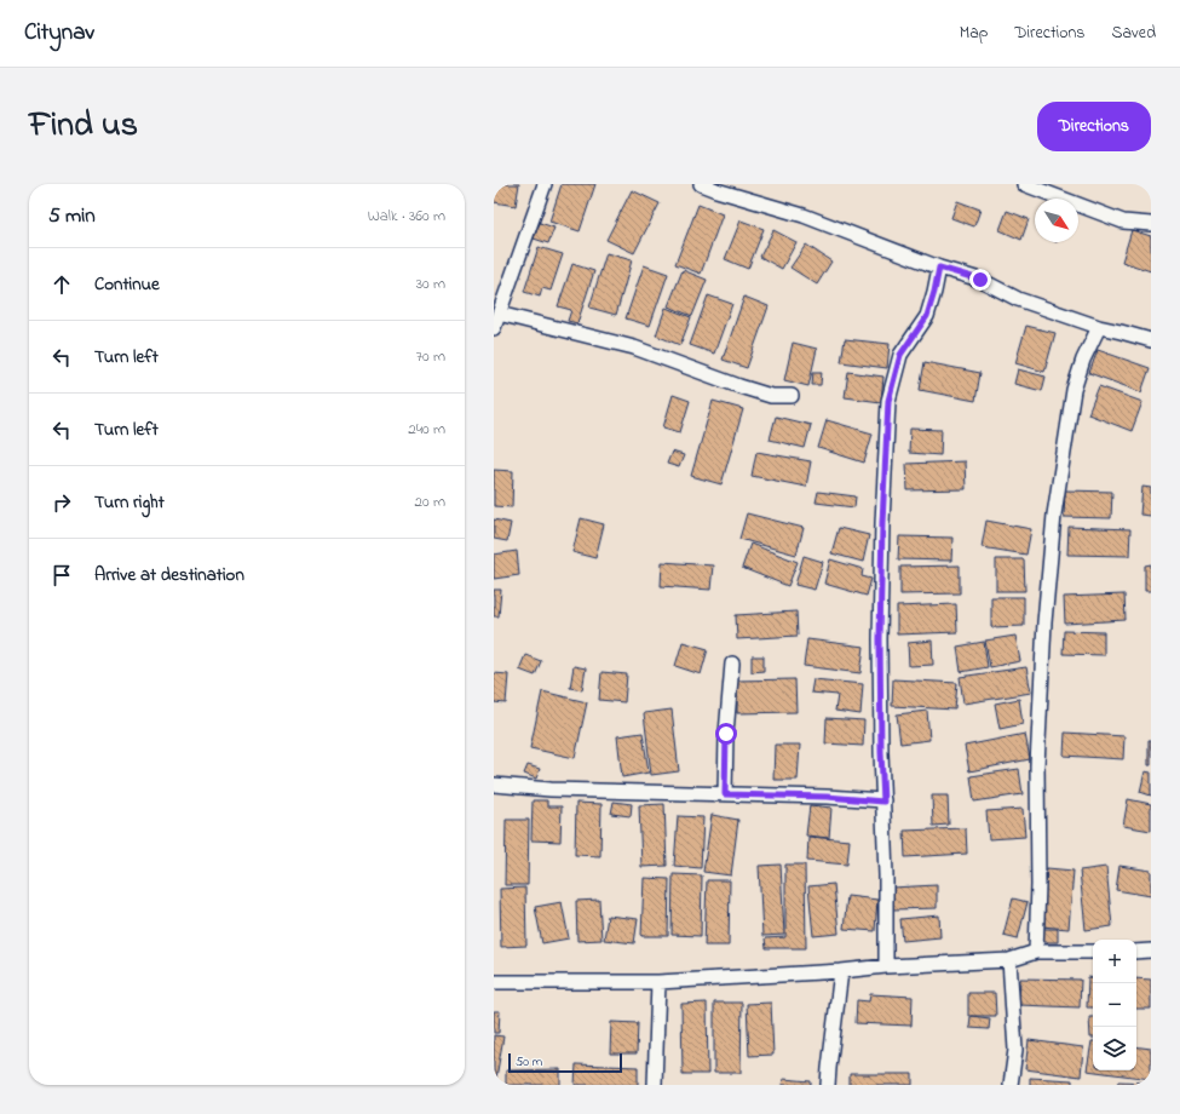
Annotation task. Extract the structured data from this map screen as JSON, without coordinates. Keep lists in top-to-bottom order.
{
  "scale_bar": "50 m",
  "north": "bottom right",
  "page": {
    "header": "Citynav",
    "nav": ["Map", "Directions", "Saved"],
    "title": "Find us",
    "buttons": "Directions",
    "heading": ["5 min", "Walk · 360 m"],
    "list": [
      ["Continue", "30 m"],
      ["Turn left", "70 m"],
      ["Turn left", "240 m"],
      ["Turn right", "20 m"],
      "Arrive at destination"
    ],
    "map_buttons": ["+", "−"],
    "scale": "50 m"
  }
}
